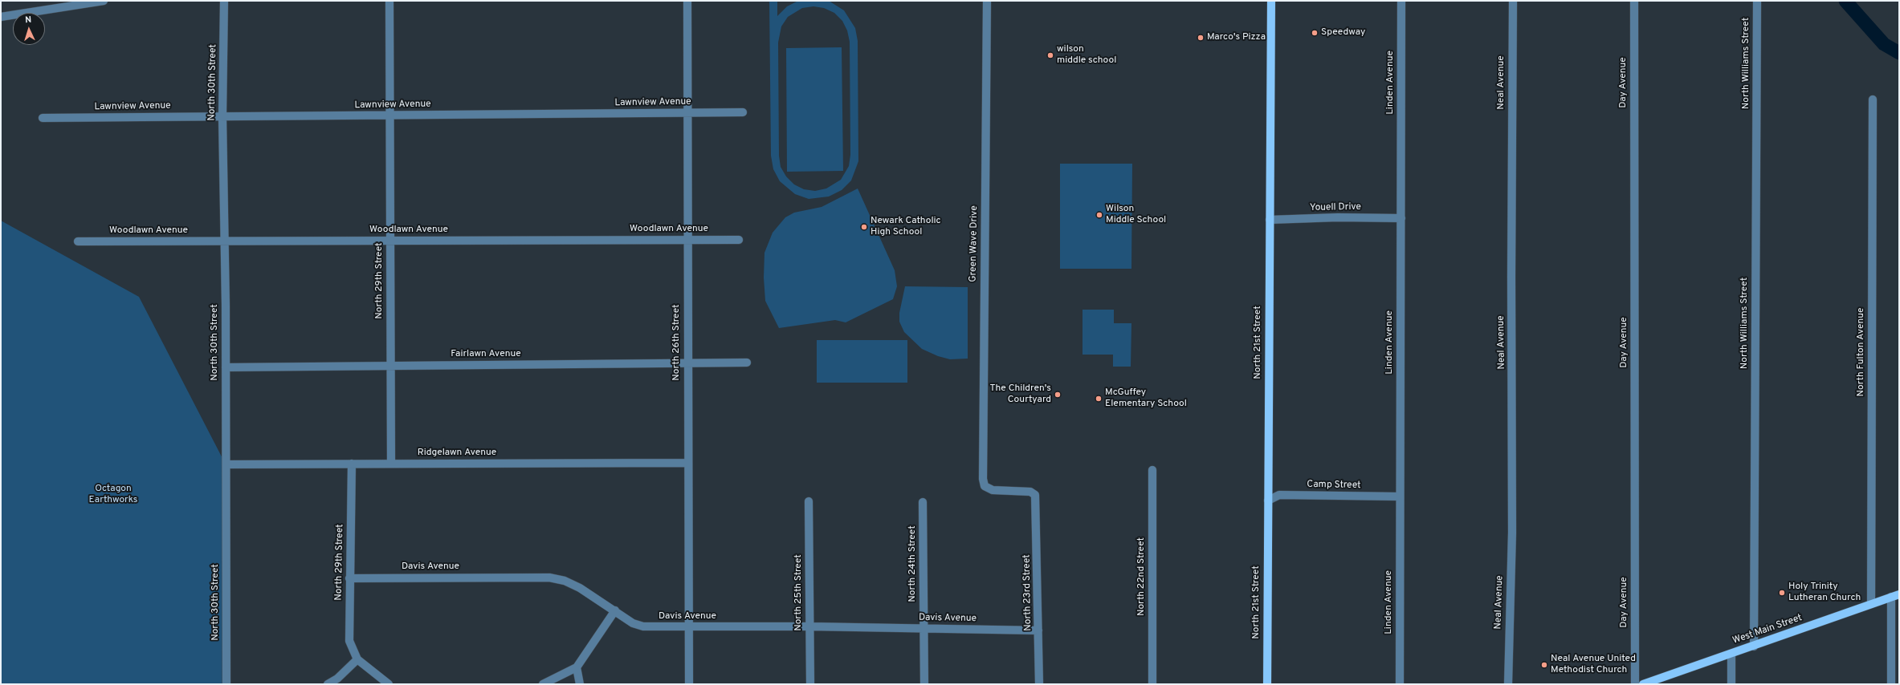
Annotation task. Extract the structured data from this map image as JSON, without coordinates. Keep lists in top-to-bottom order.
{
  "streets": {
    "main road": ["North 21st Street", "West Main Street"],
    "street": [
      "North Williams Street",
      "North 30th Street",
      "Linden Avenue",
      "Neal Avenue",
      "Day Avenue",
      "Lawnview Avenue",
      "Youell Drive",
      "Woodlawn Avenue",
      "Green Wave Drive",
      "North 29th Street",
      "North 26th Street",
      "North Fulton Avenue",
      "Fairlawn Avenue",
      "Ridgelawn Avenue",
      "Camp Street",
      "North 24th Street",
      "Davis Avenue",
      "North 22nd Street",
      "North 25th Street",
      "North 23rd Street"
    ]
  },
  "crossings": [
    ["North Williams Street", "West Main Street"],
    ["North 30th Street", "Lawnview Avenue"],
    ["North 30th Street", "Woodlawn Avenue"],
    ["North 30th Street", "Fairlawn Avenue"],
    ["North 30th Street", "Ridgelawn Avenue"],
    ["Linden Avenue", "Youell Drive"],
    ["Linden Avenue", "Camp Street"],
    ["Lawnview Avenue", "North 29th Street"],
    ["Lawnview Avenue", "North 26th Street"],
    ["Youell Drive", "North 21st Street"],
    ["Woodlawn Avenue", "North 29th Street"],
    ["Woodlawn Avenue", "North 26th Street"],
    ["Green Wave Drive", "North 23rd Street"],
    ["North 29th Street", "Fairlawn Avenue"],
    ["North 29th Street", "Ridgelawn Avenue"],
    ["North 29th Street", "Davis Avenue"],
    ["North 26th Street", "Fairlawn Avenue"],
    ["North 26th Street", "Ridgelawn Avenue"],
    ["North 26th Street", "Davis Avenue"],
    ["North 21st Street", "Camp Street"],
    ["North Fulton Avenue", "West Main Street"],
    ["North 24th Street", "Davis Avenue"],
    ["Davis Avenue", "North 25th Street"],
    ["Davis Avenue", "North 23rd Street"]
  ],
  "parks": ["Octagon Earthworks"],
  "places": [
    "Speedway",
    "Marco's Pizza",
    "wilson middle school",
    "Wilson Middle School",
    "Newark Catholic High School",
    "The Children's Courtyard",
    "McGuffey Elementary School",
    "Holy Trinity Lutheran Church",
    "Neal Avenue United Methodist Church"
  ],
  "north": "top"
}
